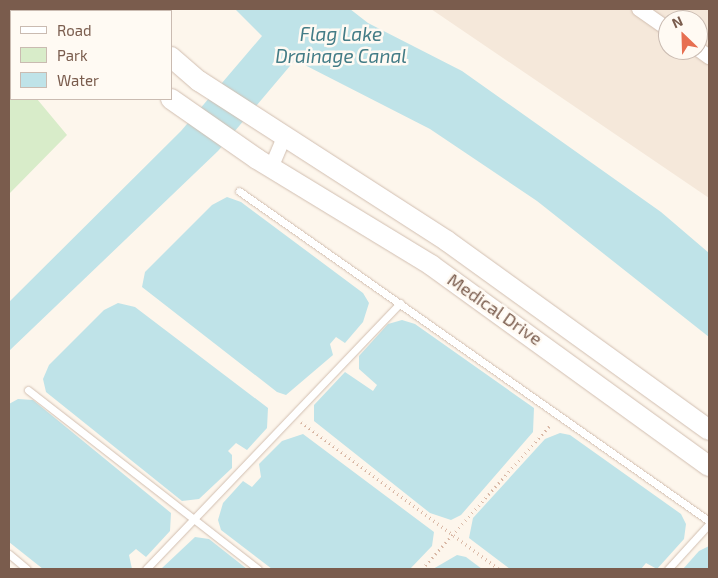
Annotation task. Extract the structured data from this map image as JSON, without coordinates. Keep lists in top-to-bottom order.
{
  "streets": {
    "street": ["Medical Drive"]
  },
  "water": ["Flag Lake Drainage Canal"],
  "legend": ["Road", "Park", "Water"],
  "north": "top left"
}
